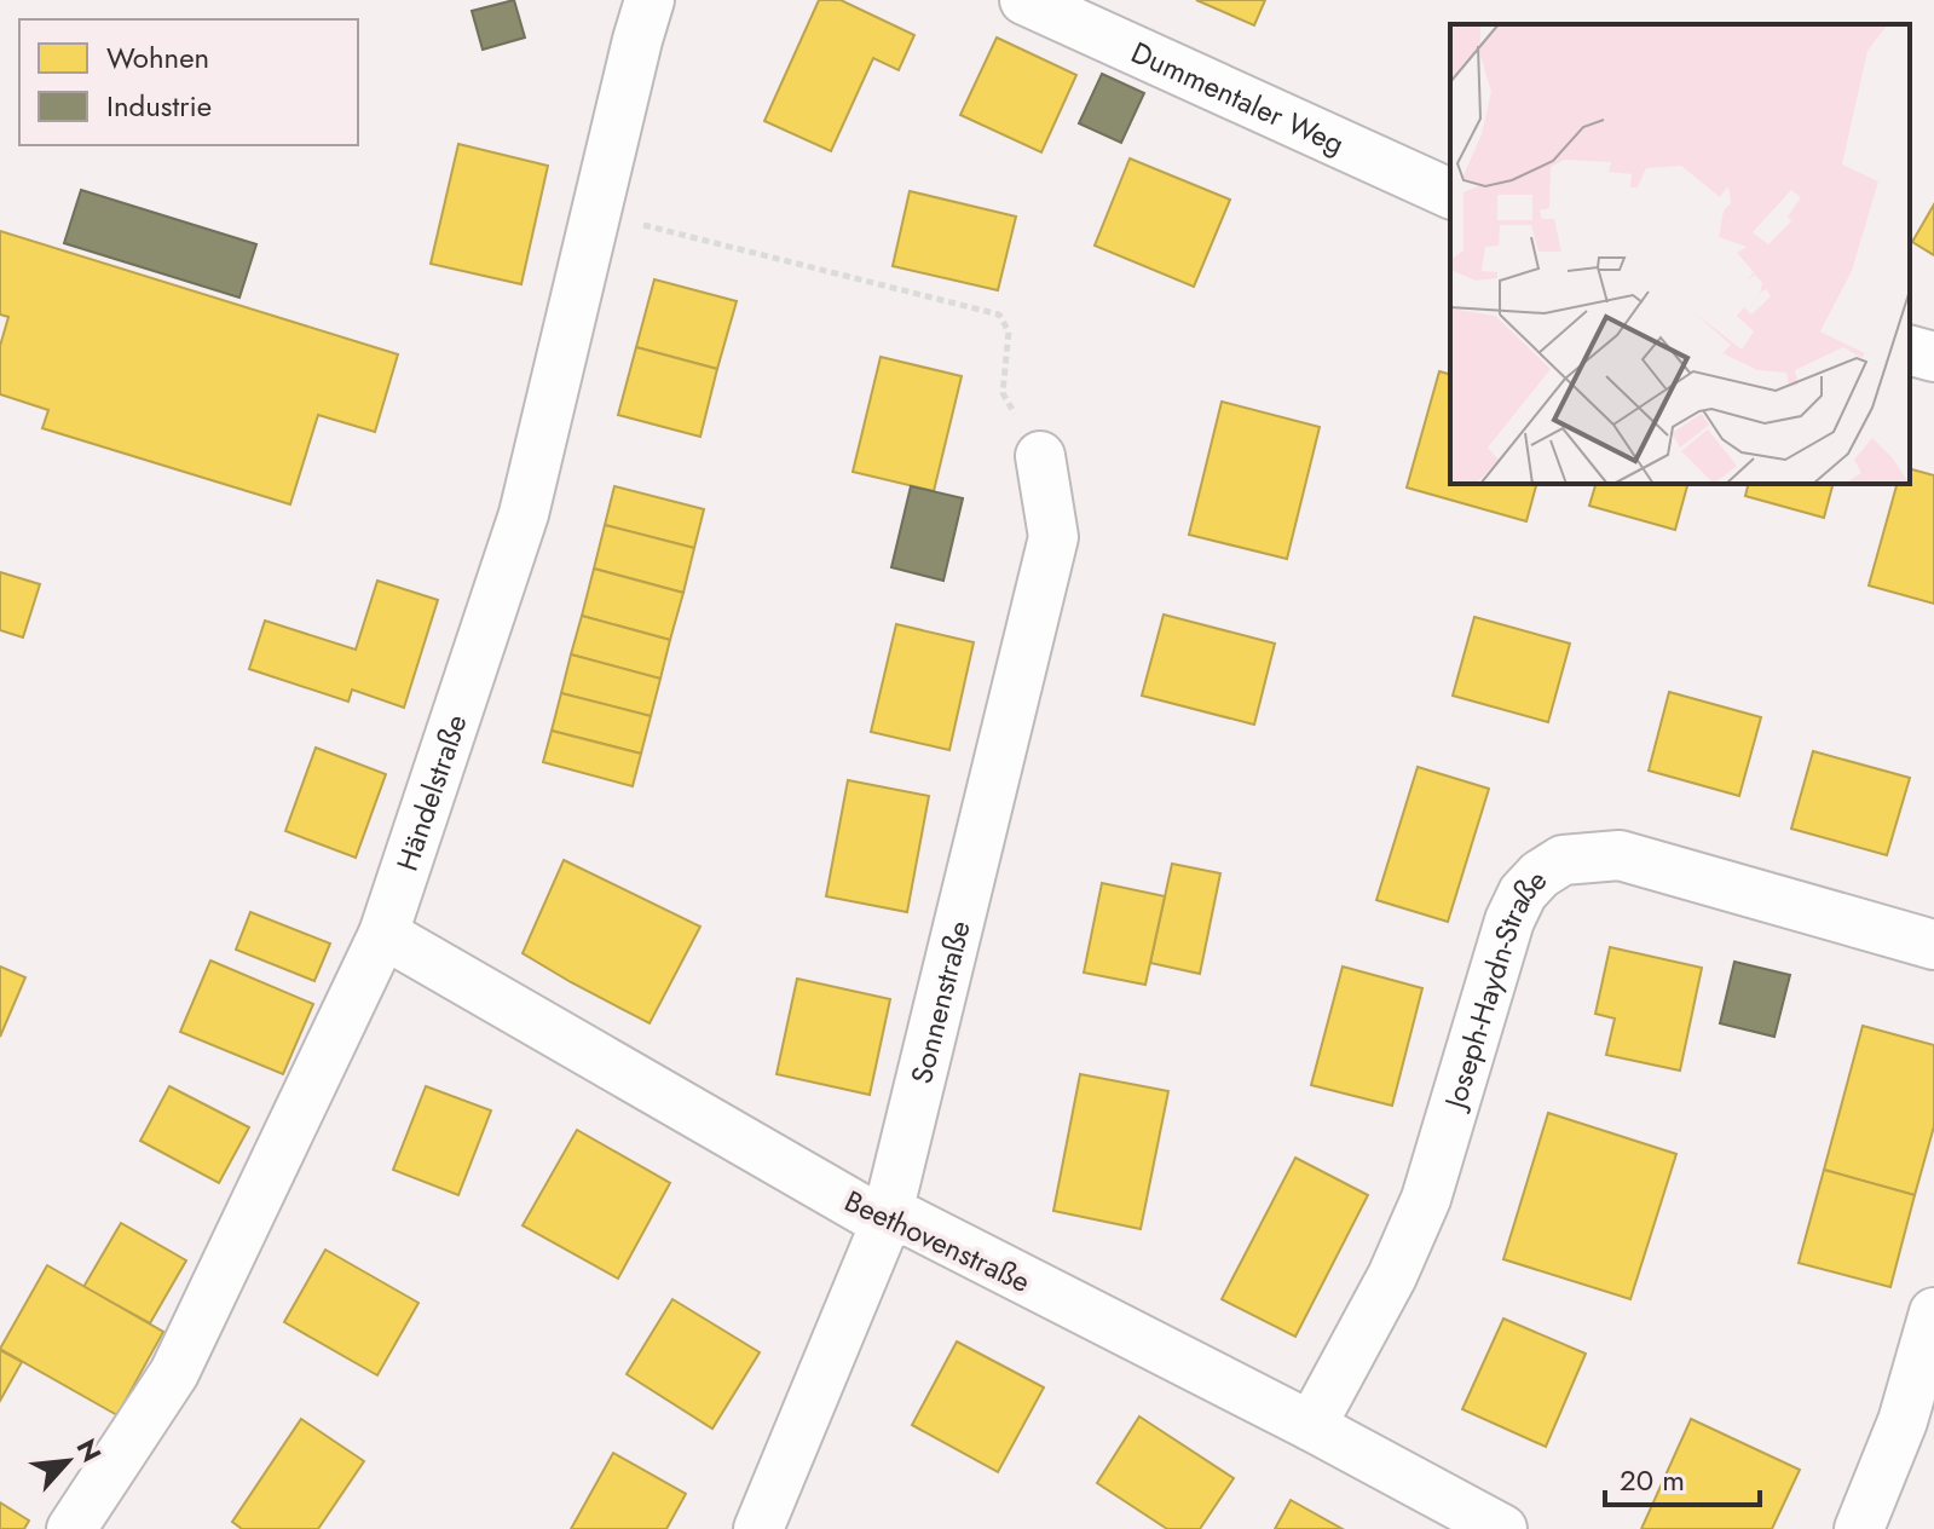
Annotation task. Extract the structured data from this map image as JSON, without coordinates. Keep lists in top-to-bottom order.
{
  "streets": {
    "street": [
      "Dummentaler Weg",
      "Händelstraße",
      "Joseph-Haydn-Straße",
      "Sonnenstraße",
      "Beethovenstraße"
    ]
  },
  "crossings": [
    ["Händelstraße", "Beethovenstraße"],
    ["Joseph-Haydn-Straße", "Beethovenstraße"],
    ["Sonnenstraße", "Beethovenstraße"]
  ],
  "legend": ["Wohnen", "Industrie"],
  "scale_bar": "20 m",
  "north": "top right"
}
